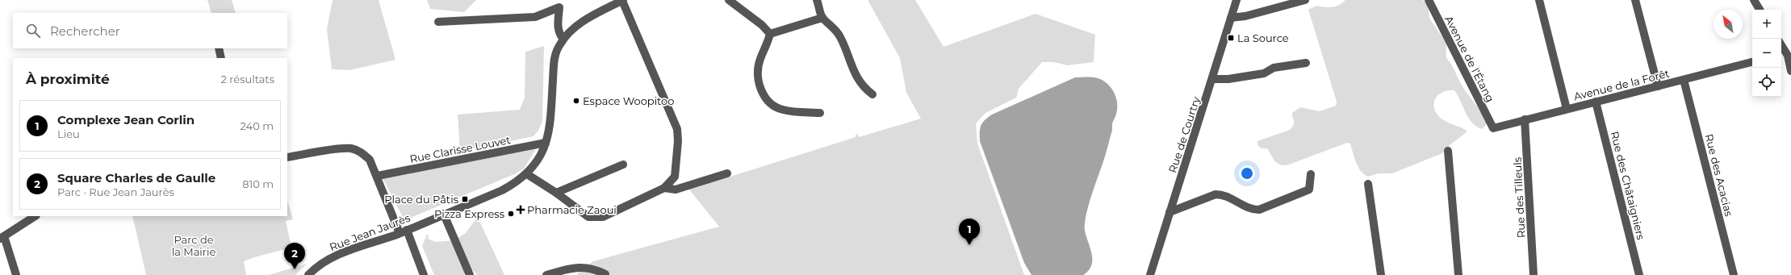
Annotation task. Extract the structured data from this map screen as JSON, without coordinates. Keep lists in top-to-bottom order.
{
  "streets": {
    "street": [
      "Avenue de l’Étang",
      "Avenue de la Forêt",
      "Rue de Courtry",
      "Rue Clarisse Louvet",
      "Rue des Acacias",
      "Rue des Châtaigniers",
      "Rue des Tilleuls",
      "Rue Jean Jaurès"
    ]
  },
  "crossings": [
    ["Avenue de l’Étang", "Avenue de la Forêt"],
    ["Avenue de la Forêt", "Rue des Acacias"],
    ["Avenue de la Forêt", "Rue des Châtaigniers"],
    ["Avenue de la Forêt", "Rue des Tilleuls"],
    ["Rue Clarisse Louvet", "Rue Jean Jaurès"]
  ],
  "parks": ["Parc de la Mairie"],
  "places": {
    "transit": ["La Source", "Place du Pâtis"],
    "other": ["Espace Woopitoo", "Pizza Express"],
    "health": ["Pharmacie Zaoui"]
  },
  "north": "top left",
  "page": {
    "map_buttons": ["+", "−"],
    "search": "Rechercher",
    "heading": ["À proximité", "2 résultats"],
    "list": [
      {
        "mark": "1",
        "name": "Complexe Jean Corlin",
        "note": "Lieu",
        "value": "240 m"
      },
      {
        "mark": "2",
        "name": "Square Charles de Gaulle",
        "note": "Parc · Rue Jean Jaurès",
        "value": "810 m"
      }
    ],
    "pins": ["1", "2"]
  }
}
